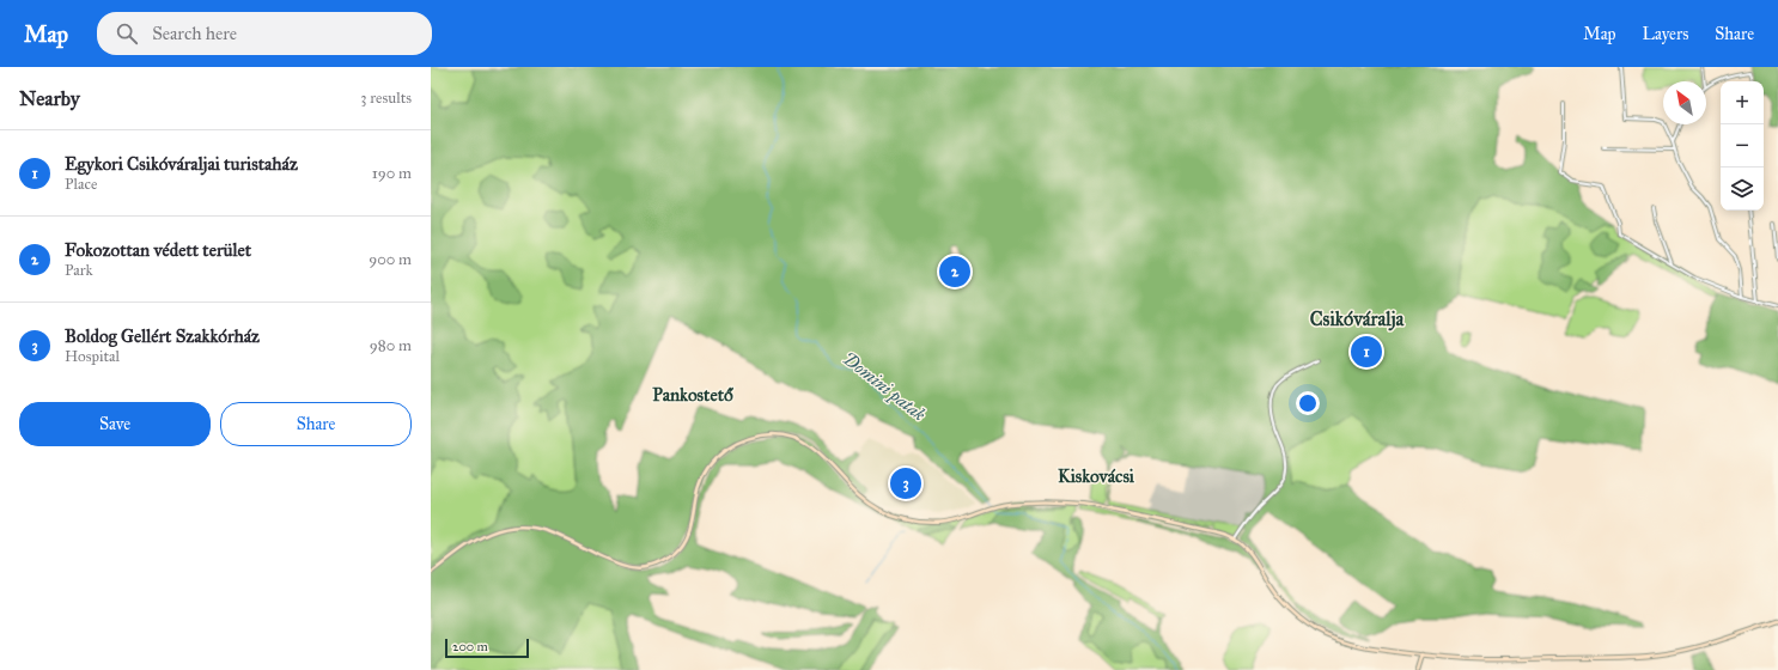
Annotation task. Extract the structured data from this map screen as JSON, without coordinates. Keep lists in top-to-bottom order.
{
  "districts": ["Csikóváralja", "Pankostető", "Kiskovácsi"],
  "water": ["Domini patak"],
  "scale_bar": "200 m",
  "north": "top left",
  "page": {
    "header": "Map",
    "search": "Search here",
    "nav": ["Map", "Layers", "Share"],
    "heading": ["Nearby", "3 results"],
    "map_buttons": ["+", "−"],
    "list": [
      {
        "mark": "1",
        "name": "Egykori Csikóváraljai turistaház",
        "note": "Place",
        "value": "190 m"
      },
      {
        "mark": "2",
        "name": "Fokozottan védett terület",
        "note": "Park",
        "value": "900 m"
      },
      {
        "mark": "3",
        "name": "Boldog Gellért Szakkórház",
        "note": "Hospital",
        "value": "980 m"
      }
    ],
    "pins": ["2", "1", "3"],
    "buttons": ["Save", "Share"],
    "scale": "200 m"
  }
}
